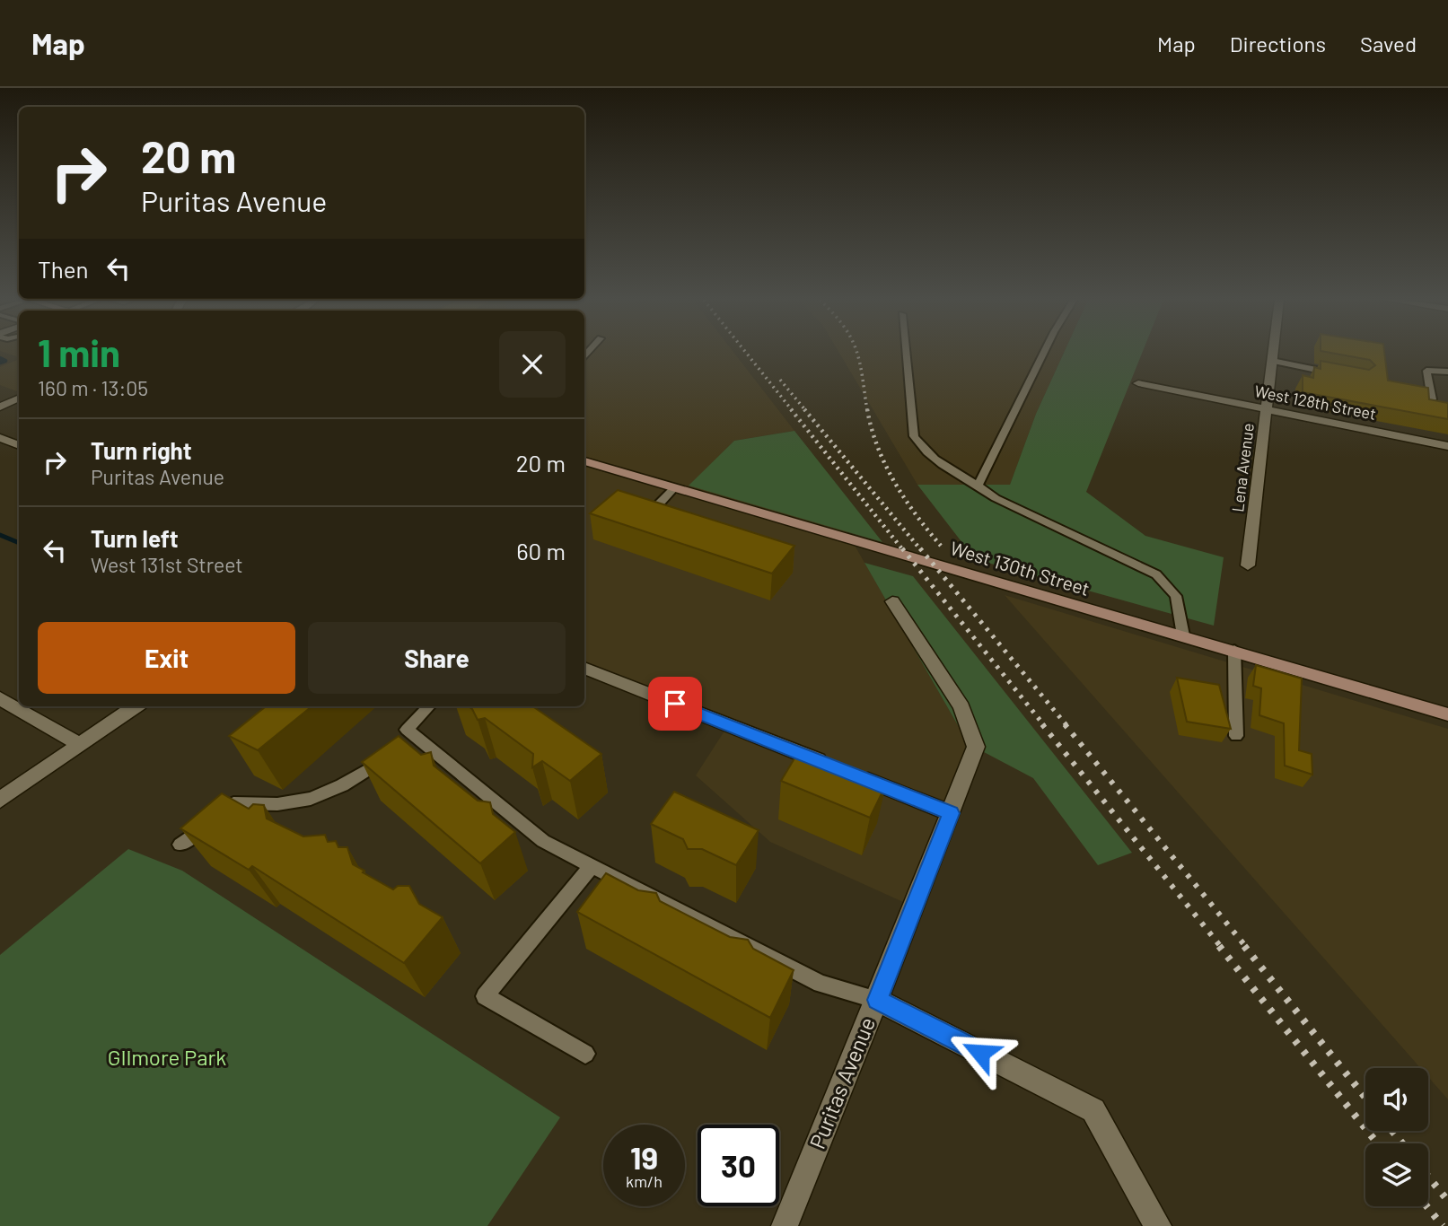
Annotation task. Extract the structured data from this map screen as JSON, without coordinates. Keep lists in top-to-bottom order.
{
  "streets": {
    "main road": ["West 130th Street"],
    "street": ["West 128th Street", "Lena Avenue", "Puritas Avenue"]
  },
  "crossings": [
    ["West 128th Street", "Lena Avenue"]
  ],
  "parks": ["GIlmore Park"],
  "page": {
    "header": "Map",
    "nav": ["Map", "Directions", "Saved"],
    "turn": ["20 m", "Puritas Avenue"],
    "then": "Then",
    "heading": ["1 min", "160 m · 13:05"],
    "list": [
      {
        "name": "Turn right",
        "note": "Puritas Avenue",
        "value": "20 m"
      },
      {
        "name": "Turn left",
        "note": "West 131st Street",
        "value": "60 m"
      }
    ],
    "buttons": ["Exit", "Share"],
    "speed": "19 km/h",
    "limit": "30"
  }
}
